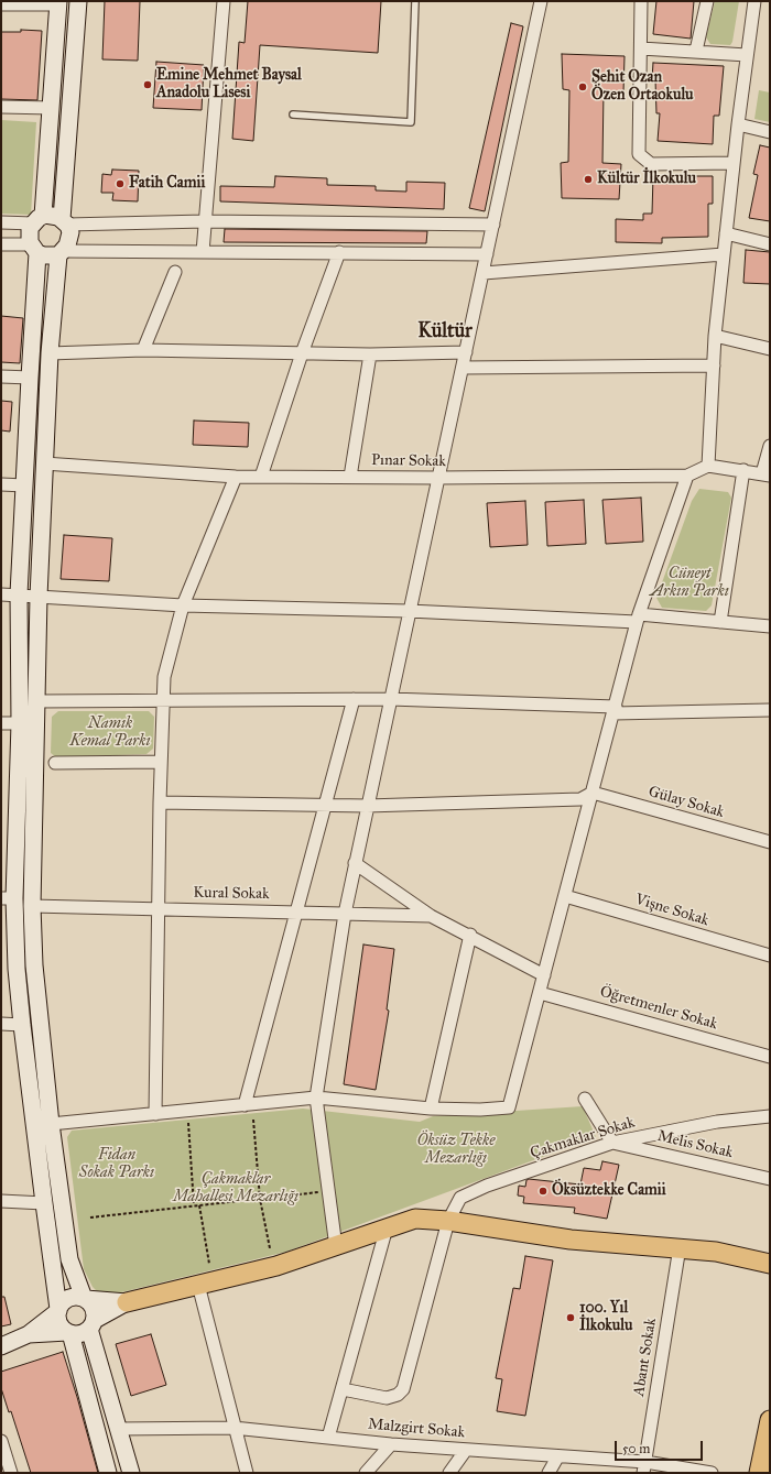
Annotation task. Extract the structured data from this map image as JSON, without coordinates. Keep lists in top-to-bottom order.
{
  "streets": {
    "street": [
      "Pınar Sokak",
      "Gülay Sokak",
      "Kural Sokak",
      "Vişne Sokak",
      "Öğretmenler Sokak",
      "Çakmaklar Sokak",
      "Melis Sokak",
      "Abant Sokak",
      "Malzgirt Sokak"
    ]
  },
  "crossings": [
    ["Çakmaklar Sokak", "Melis Sokak"],
    ["Abant Sokak", "Malzgirt Sokak"]
  ],
  "districts": ["Kültür"],
  "parks": [
    "Cüneyt Arkın Parkı",
    "Namık Kemal Parkı",
    "Öksüz Tekke Mezarlığı",
    "Fidan Sokak Parkı",
    "Çakmaklar Mahallesi Mezarlığı"
  ],
  "places": [
    "Emine Mehmet Baysal Anadolu Lisesi",
    "Şehit Ozan Özen Ortaokulu",
    "Kültür İlkokulu",
    "Fatih Camii",
    "Öksüztekke Camii",
    "100. Yıl İlkokulu"
  ],
  "scale_bar": "50 m"
}
